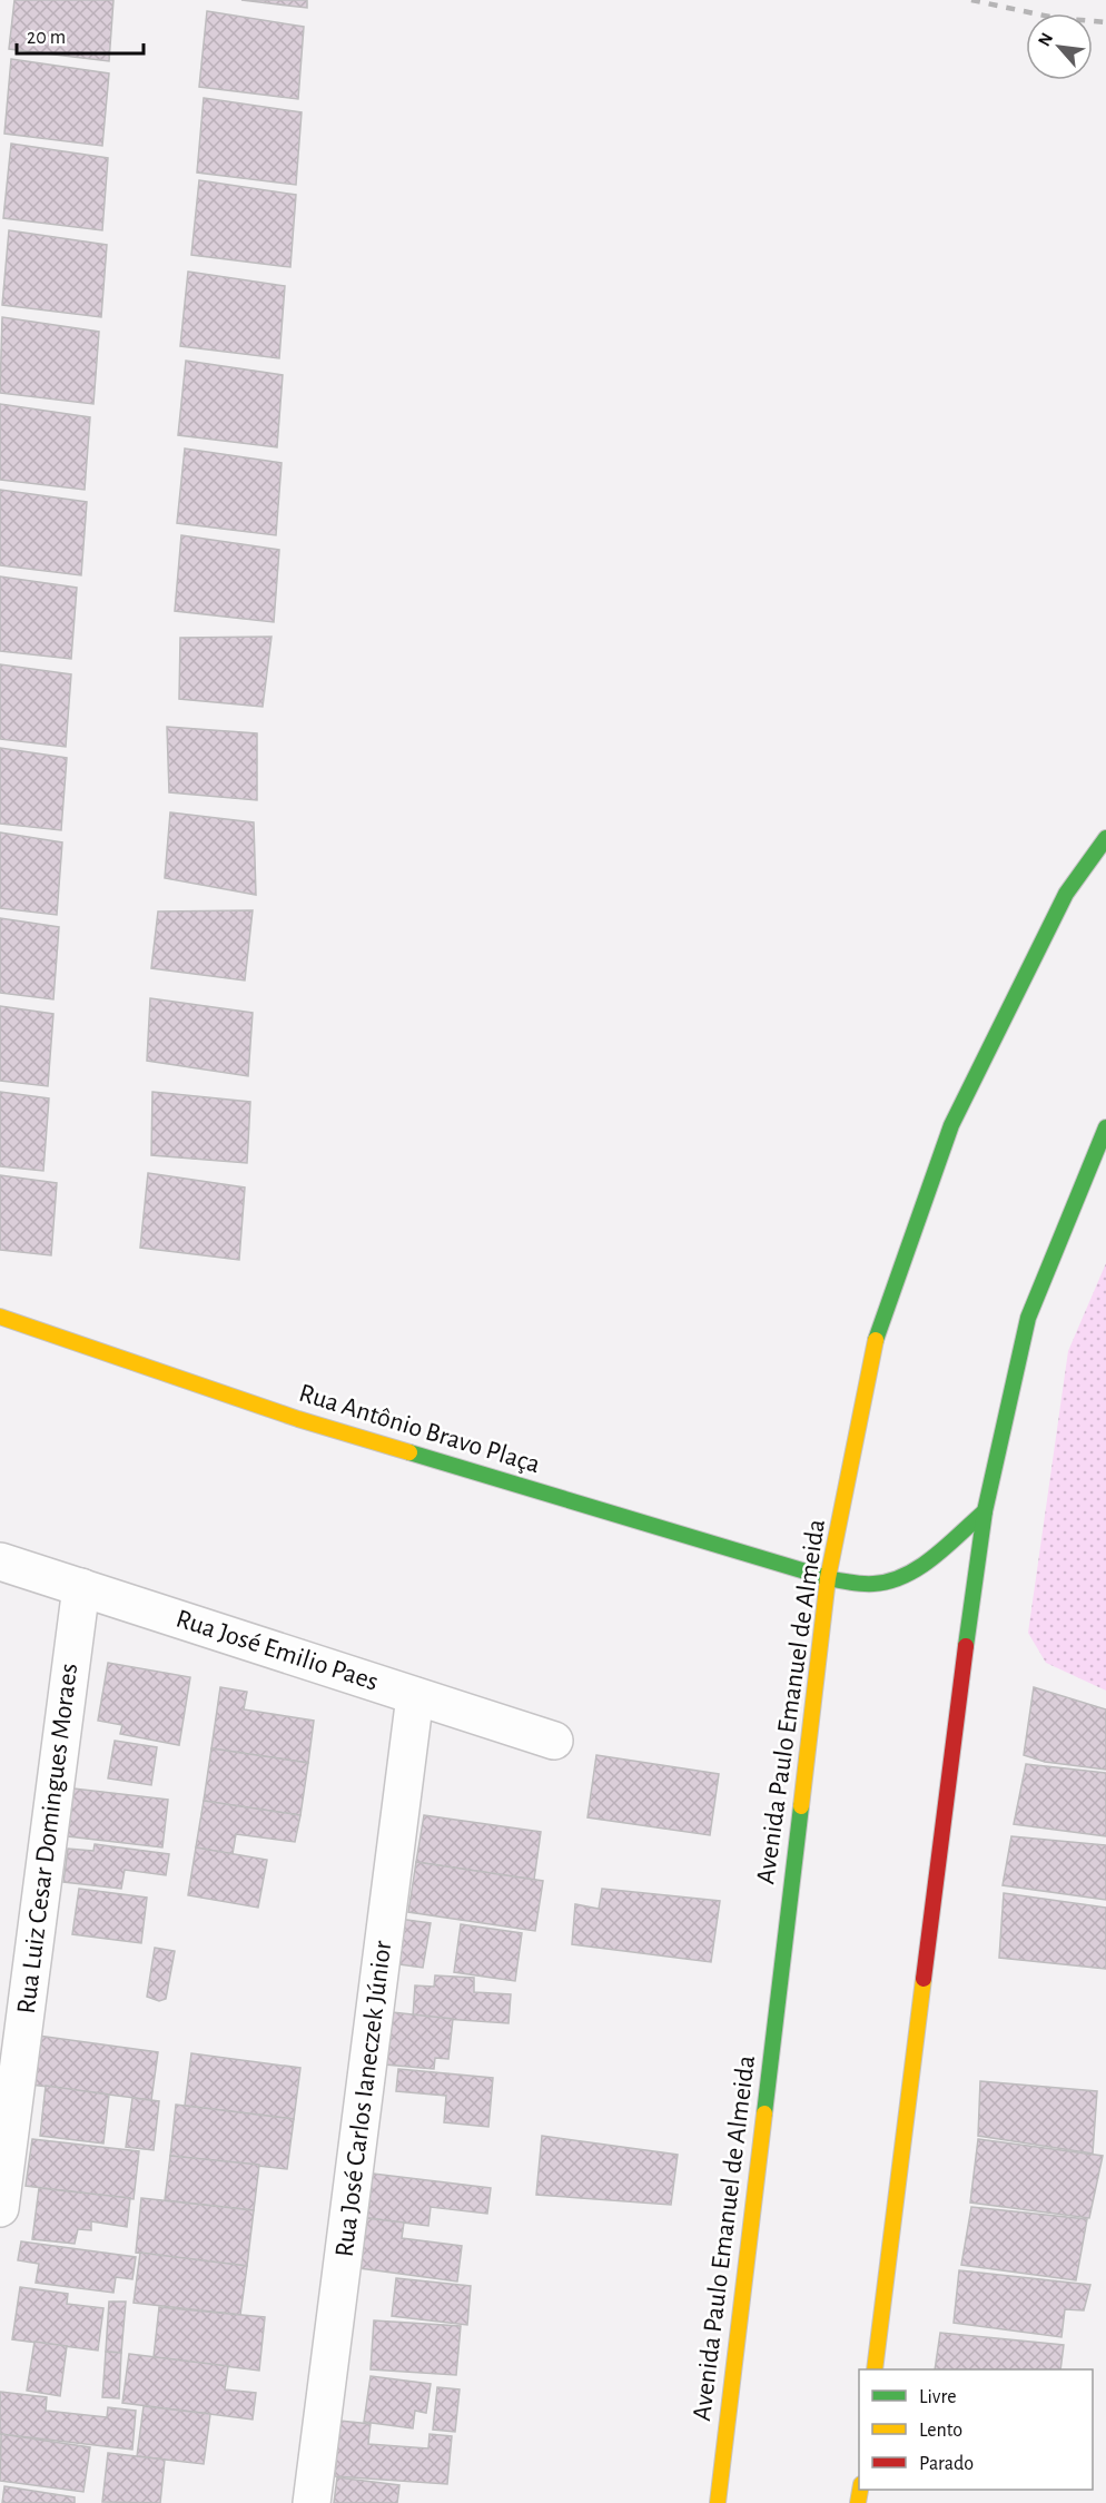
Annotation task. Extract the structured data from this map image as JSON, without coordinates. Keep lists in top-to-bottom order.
{
  "streets": {
    "main road": ["Rua Antônio Bravo Plaça", "Avenida Paulo Emanuel de Almeida"],
    "street": ["Rua José Emilio Paes", "Rua Luiz Cesar Domingues Moraes", "Rua José Carlos Ianeczek Júnior"]
  },
  "crossings": [
    ["Rua Antônio Bravo Plaça", "Avenida Paulo Emanuel de Almeida"],
    ["Rua José Emilio Paes", "Rua Luiz Cesar Domingues Moraes"],
    ["Rua José Emilio Paes", "Rua José Carlos Ianeczek Júnior"]
  ],
  "legend": ["Livre", "Lento", "Parado"],
  "scale_bar": "20 m",
  "north": "top left"
}
